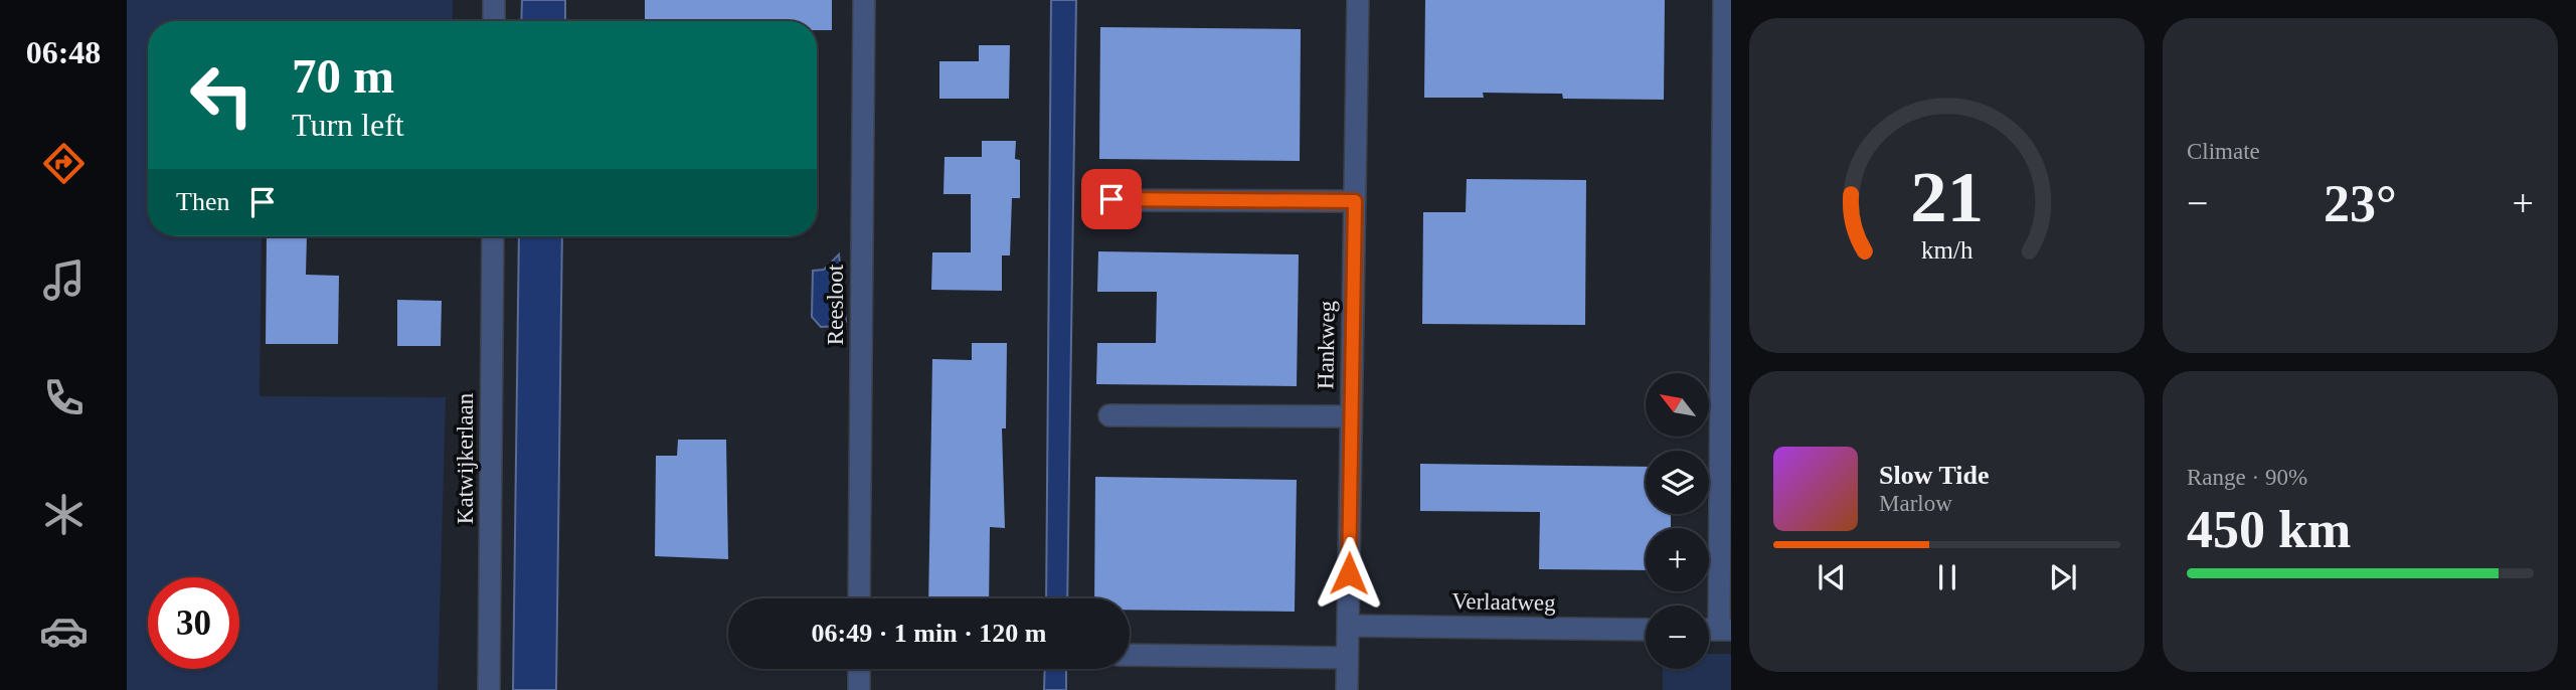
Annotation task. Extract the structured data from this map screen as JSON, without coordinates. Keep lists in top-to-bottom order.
{
  "streets": {
    "street": [
      "Reesloot",
      "Hankweg",
      "Katwijkerlaan",
      "Verlaatweg"
    ]
  },
  "crossings": [
    ["Hankweg", "Verlaatweg"]
  ],
  "north": "top left",
  "page": {
    "tabs": "06:48",
    "tile": [
      "Climate",
      ["Range · 90%", "450 km"]
    ],
    "turn": ["70 m", "Turn left"],
    "then": "Then",
    "heat": ["−", "23°", "+"],
    "map_buttons": ["+", "−"],
    "song": ["Slow Tide", "Marlow"],
    "limit": "30",
    "trip": "06:49 · 1 min · 120 m",
    "gauge": ["21", "km/h"]
  }
}
